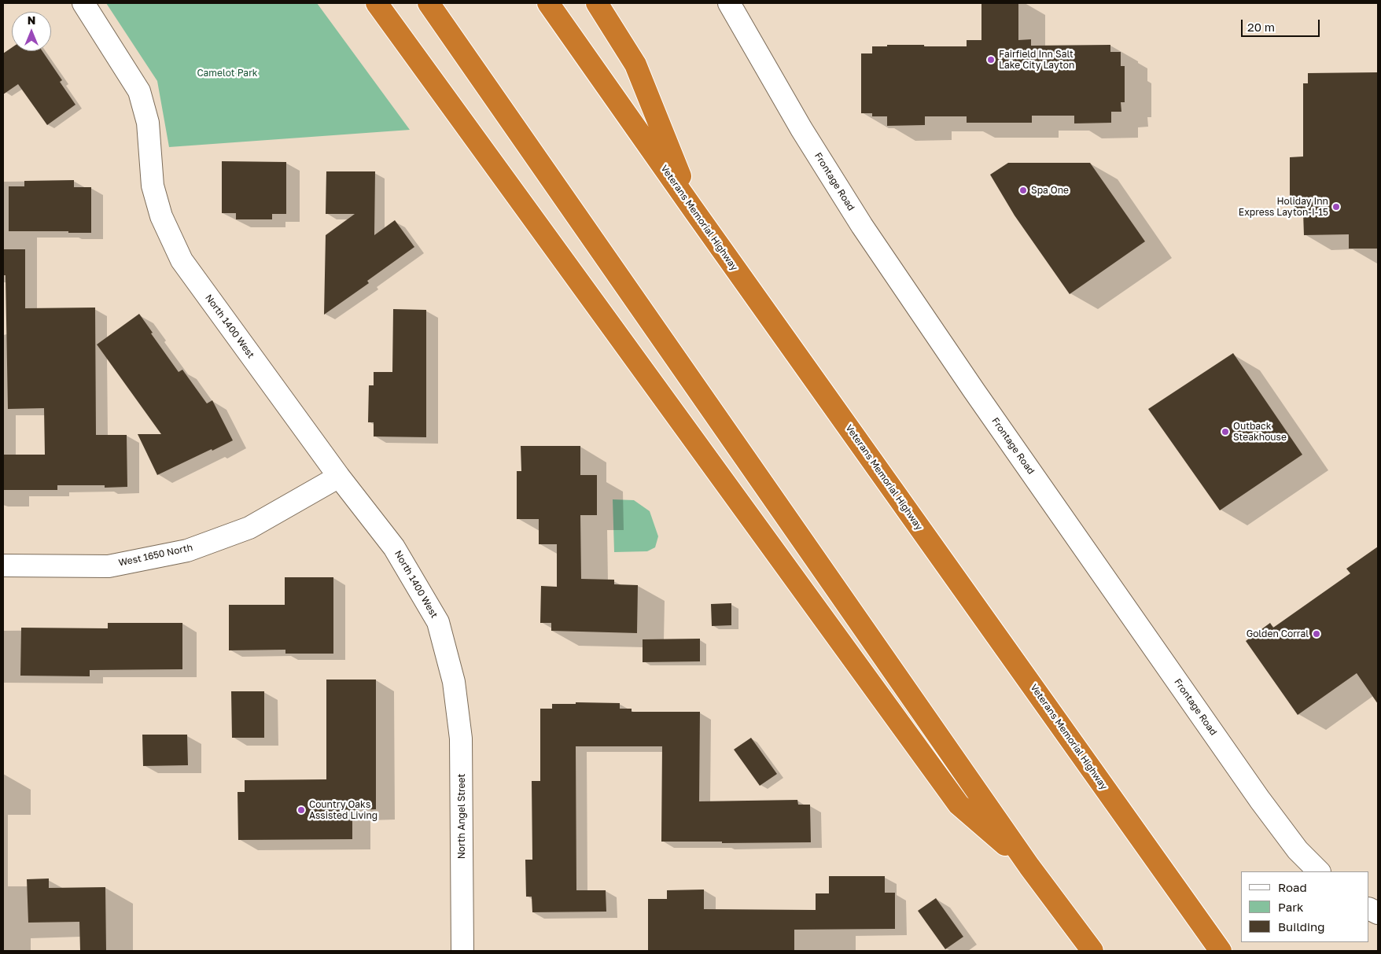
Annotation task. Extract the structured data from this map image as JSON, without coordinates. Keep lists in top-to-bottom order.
{
  "streets": {
    "highway": ["Veterans Memorial Highway"],
    "street": [
      "Frontage Road",
      "North 1400 West",
      "West 1650 North",
      "North Angel Street"
    ]
  },
  "crossings": [
    ["North 1400 West", "West 1650 North"],
    ["North 1400 West", "North Angel Street"]
  ],
  "parks": ["Camelot Park"],
  "places": [
    "Fairfield Inn Salt Lake City Layton",
    "Spa One",
    "Holiday Inn Express Layton-I-15",
    "Outback Steakhouse",
    "Golden Corral",
    "Country Oaks Assisted Living"
  ],
  "legend": ["Road", "Park", "Building"],
  "scale_bar": "20 m",
  "north": "top"
}
